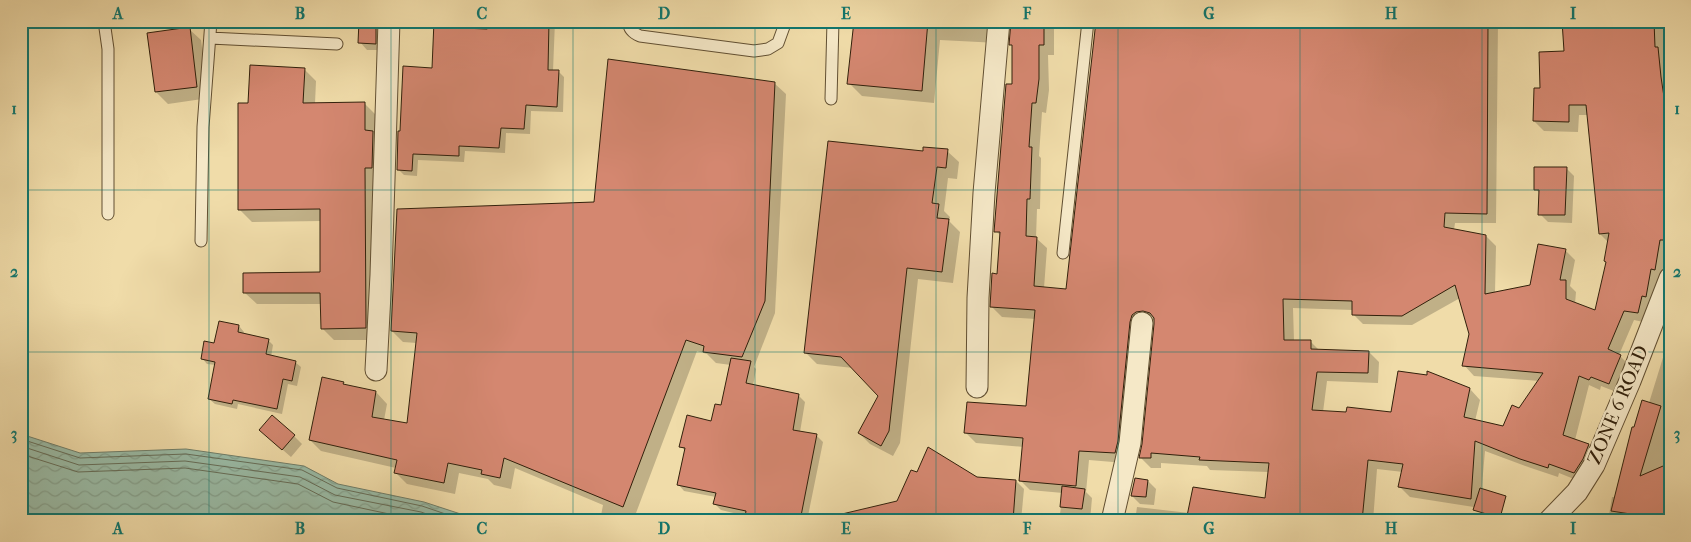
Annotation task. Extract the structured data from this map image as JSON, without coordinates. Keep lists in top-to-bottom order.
{
  "streets": {
    "street": ["ZONE 6 ROAD"]
  },
  "grid": {
    "columns": [
      "A",
      "B",
      "C",
      "D",
      "E",
      "F",
      "G",
      "H",
      "I"
    ],
    "rows": ["1", "2", "3"]
  }
}
